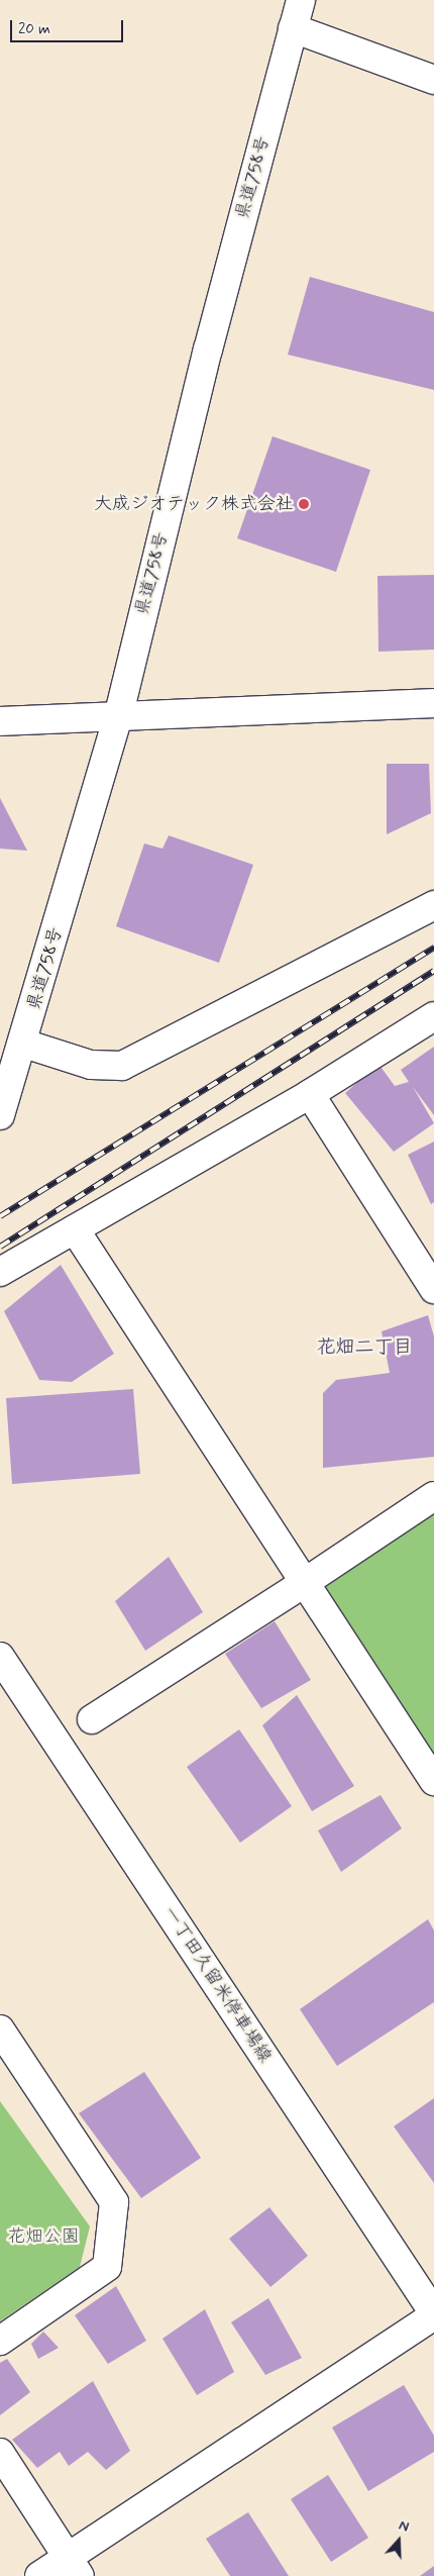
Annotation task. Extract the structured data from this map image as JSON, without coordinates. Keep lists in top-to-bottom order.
{
  "streets": {
    "street": ["県道758号", "一丁田久留米停車場線"]
  },
  "districts": ["花畑二丁目"],
  "parks": ["花畑公園"],
  "places": ["大成ジオテック株式会社"],
  "scale_bar": "20 m",
  "north": "top"
}
